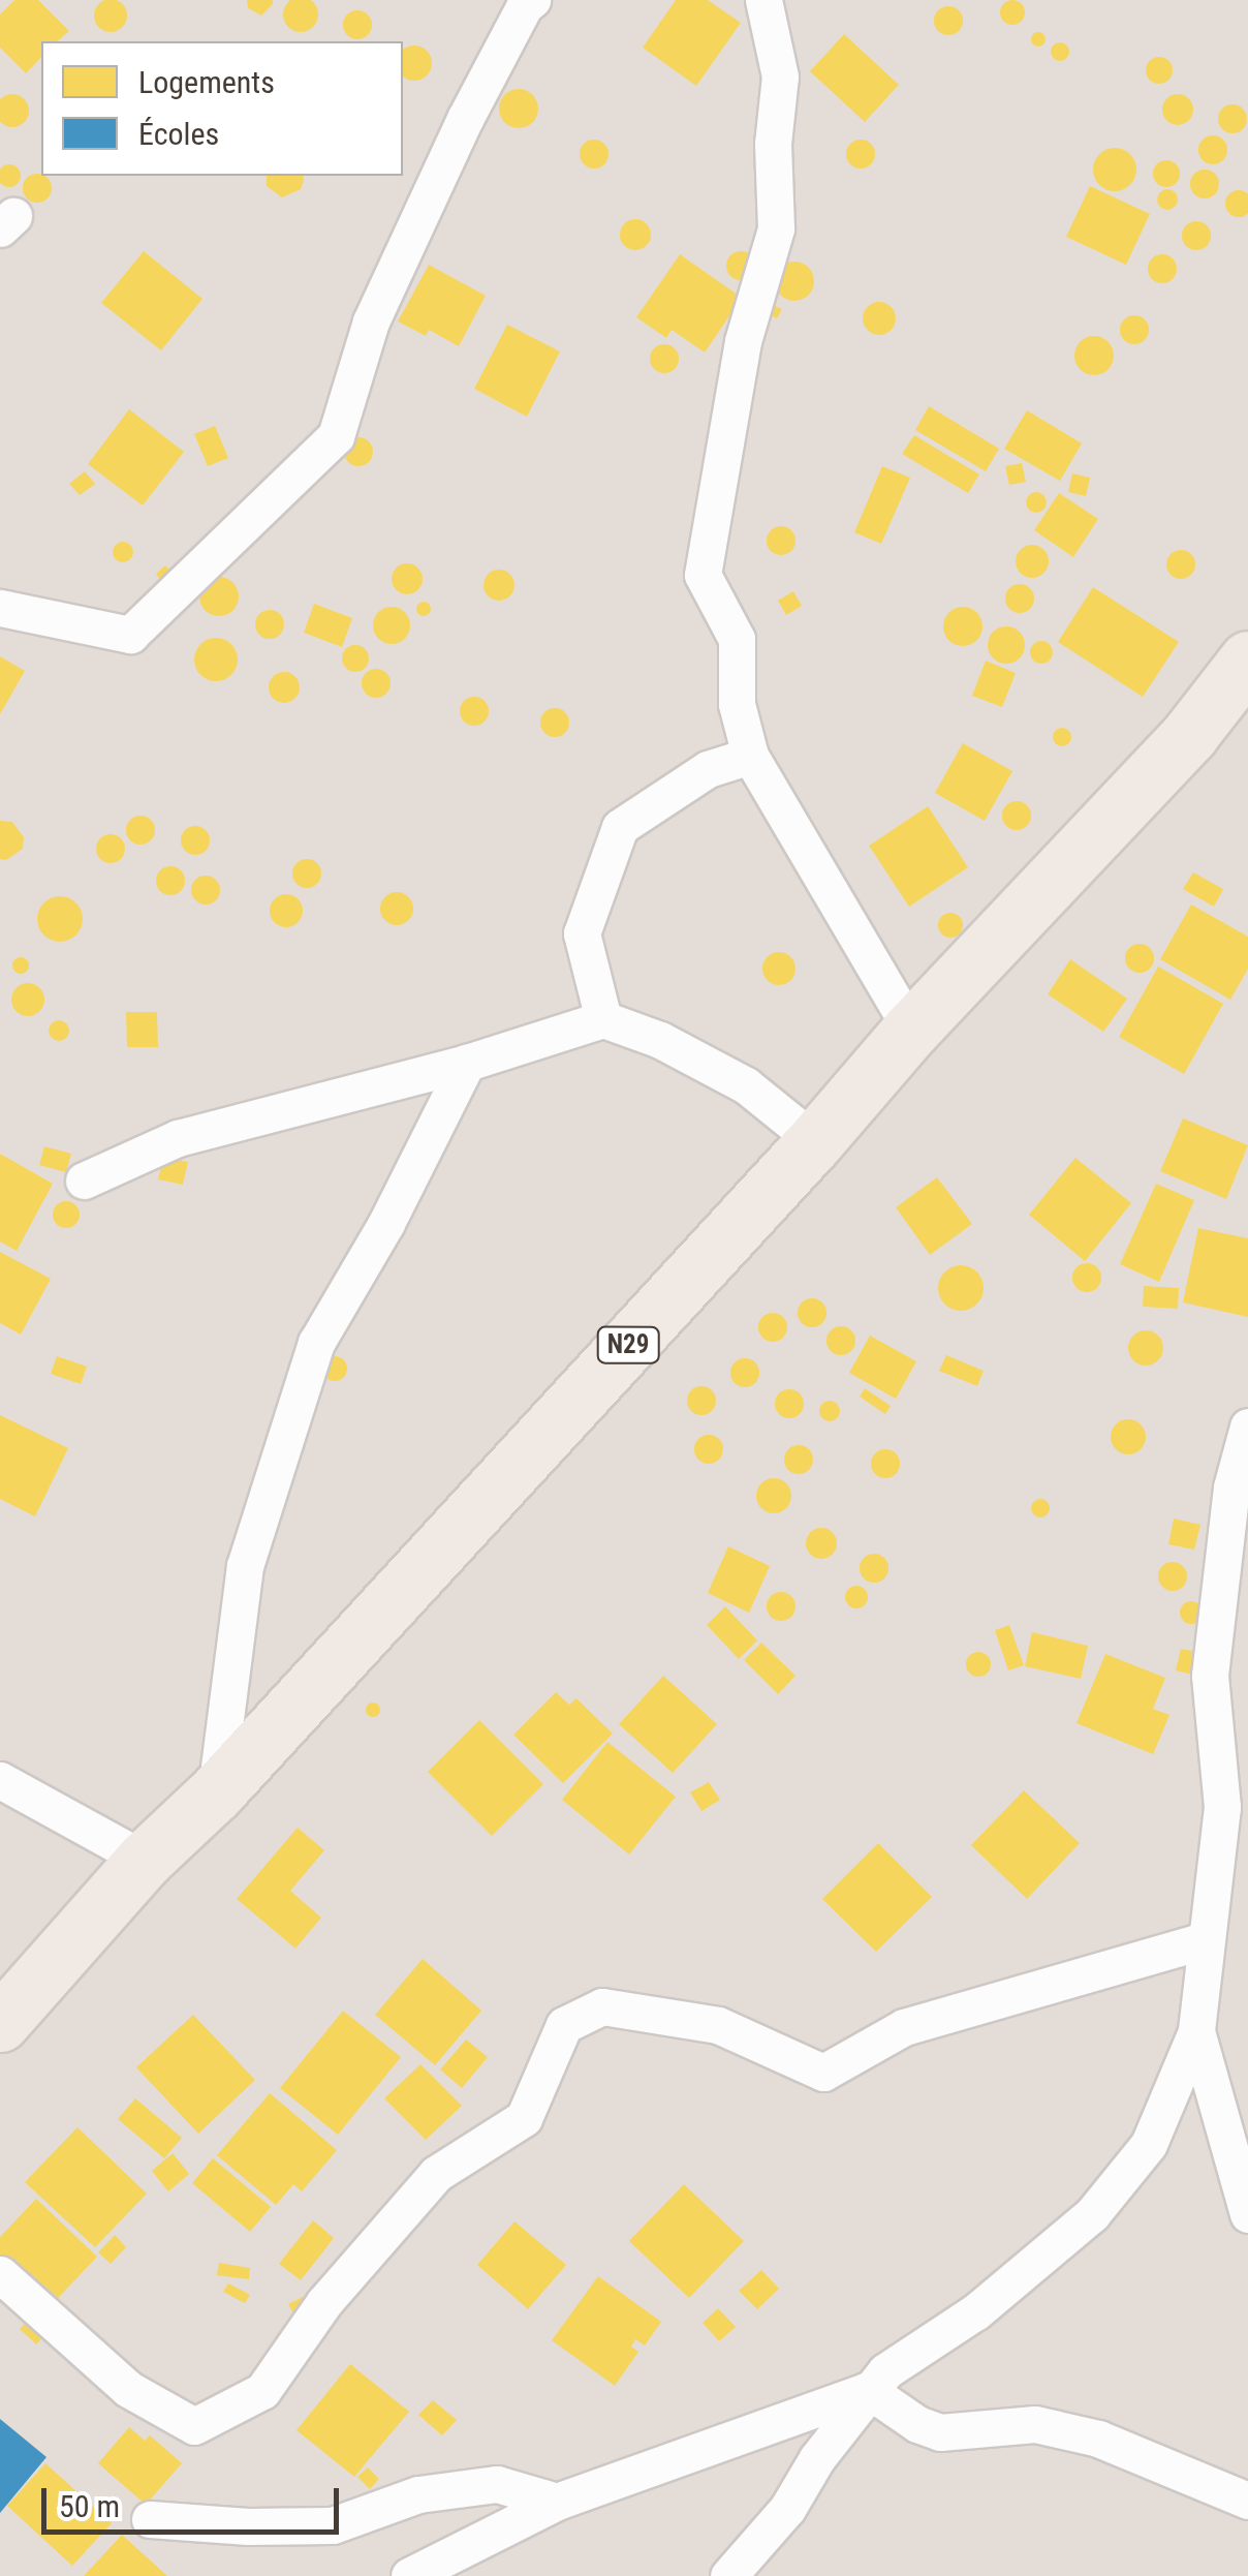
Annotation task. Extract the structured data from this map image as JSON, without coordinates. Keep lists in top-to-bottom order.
{
  "streets": {
    "main road": ["N29"]
  },
  "legend": ["Logements", "Écoles"],
  "scale_bar": "50 m"
}
